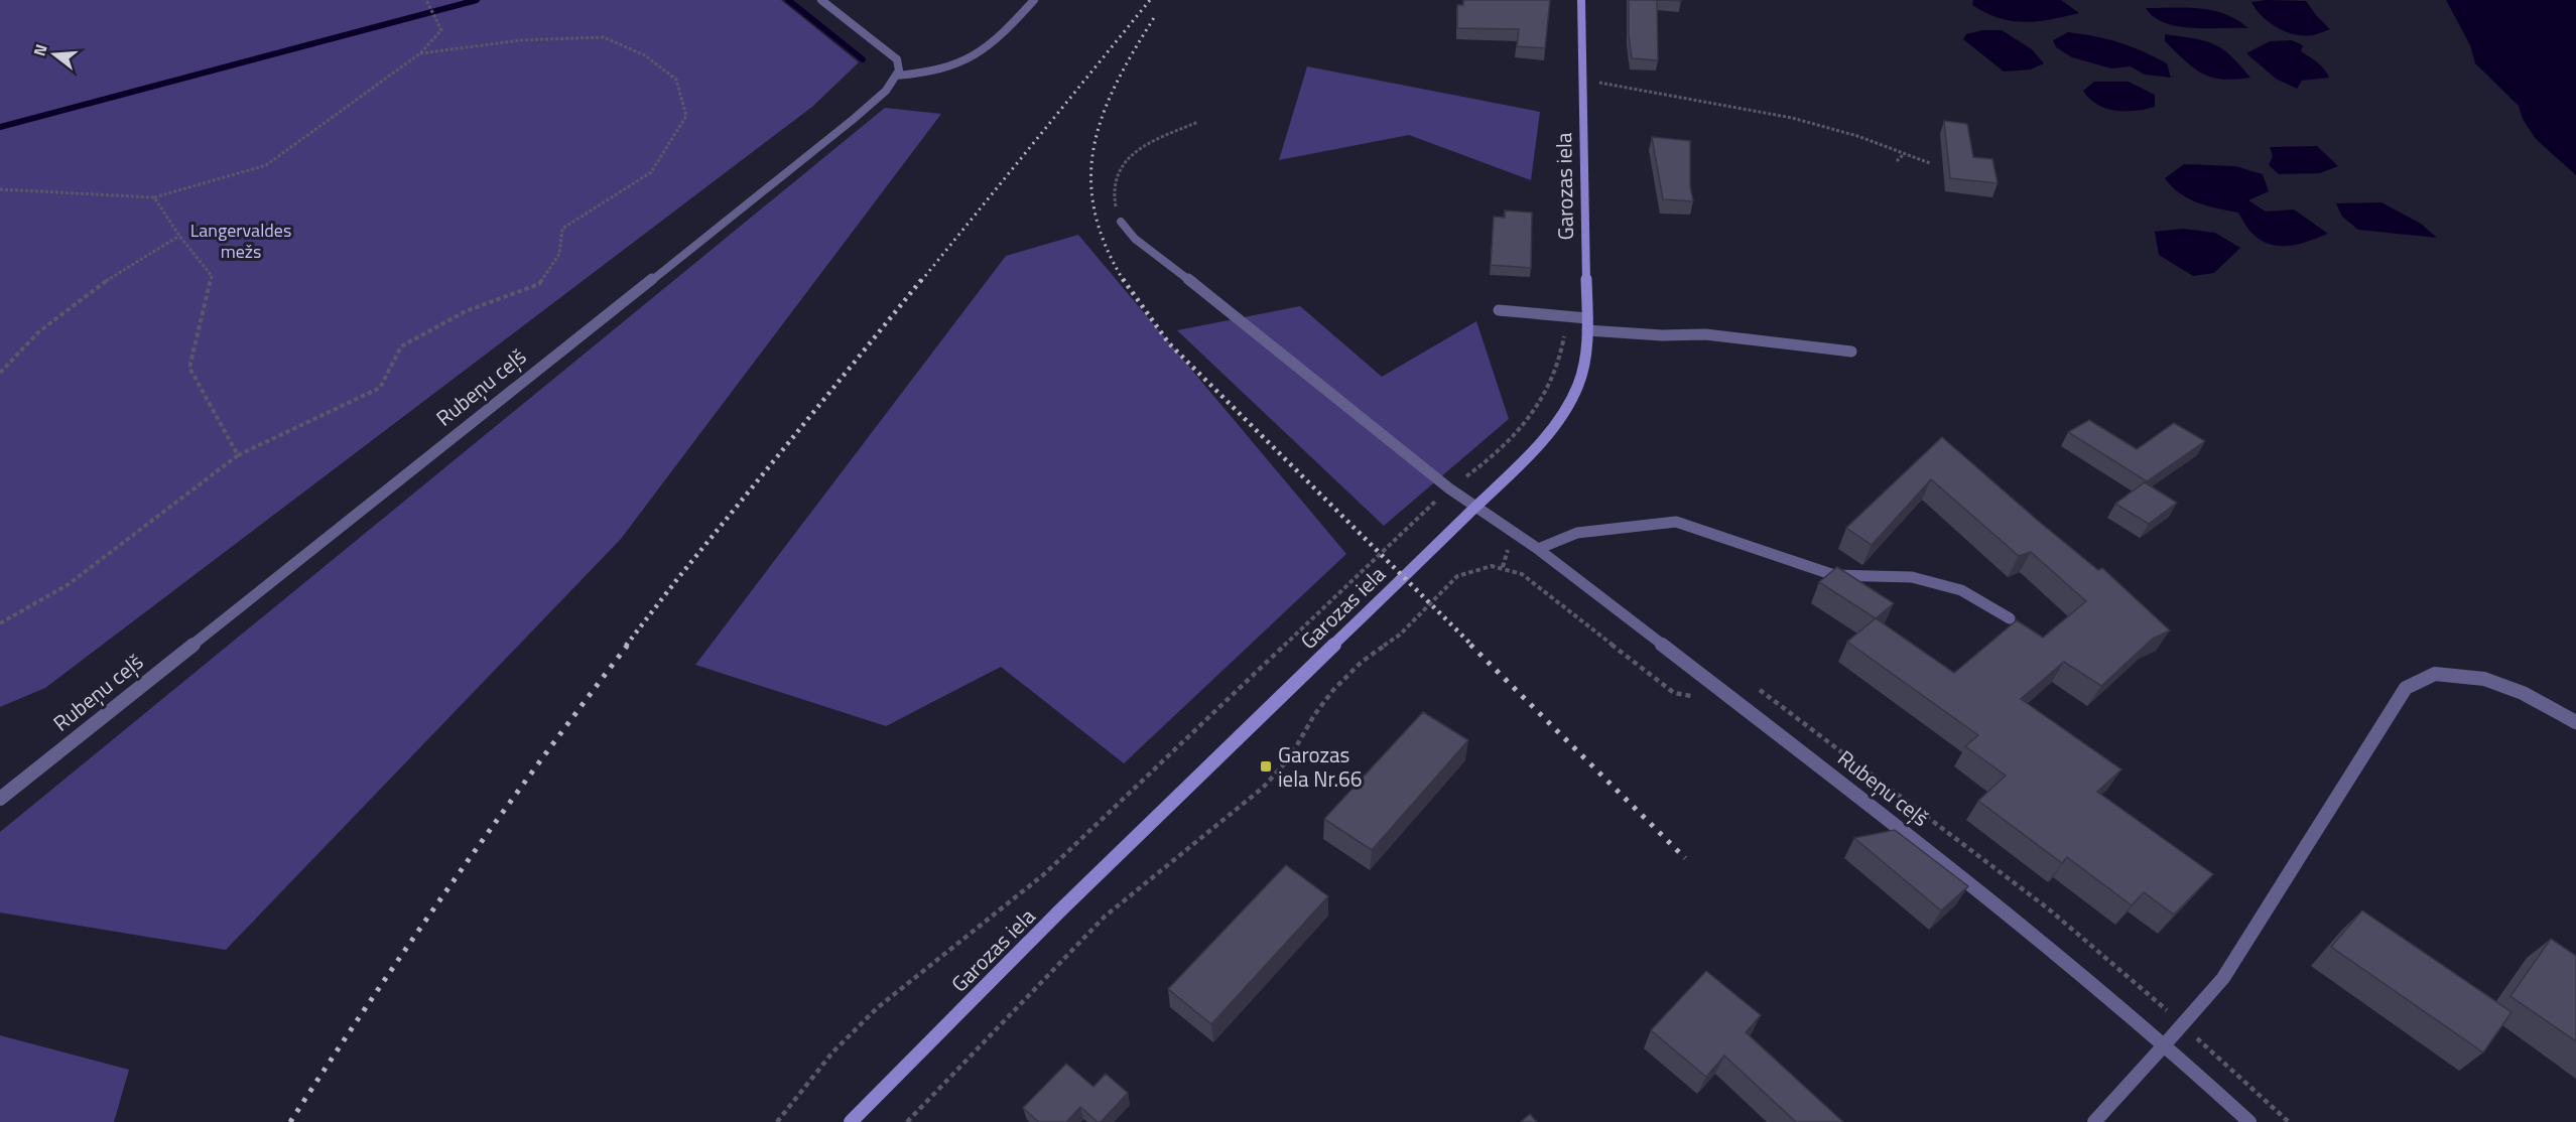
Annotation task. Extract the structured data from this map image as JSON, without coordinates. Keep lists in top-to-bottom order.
{
  "streets": {
    "main road": ["Garozas iela"],
    "street": ["Rubeņu ceļš"]
  },
  "crossings": [
    ["Garozas iela", "Rubeņu ceļš"]
  ],
  "parks": ["Langervaldes mežs"],
  "places": {
    "transit": ["Garozas iela Nr.66"]
  },
  "north": "left"
}
